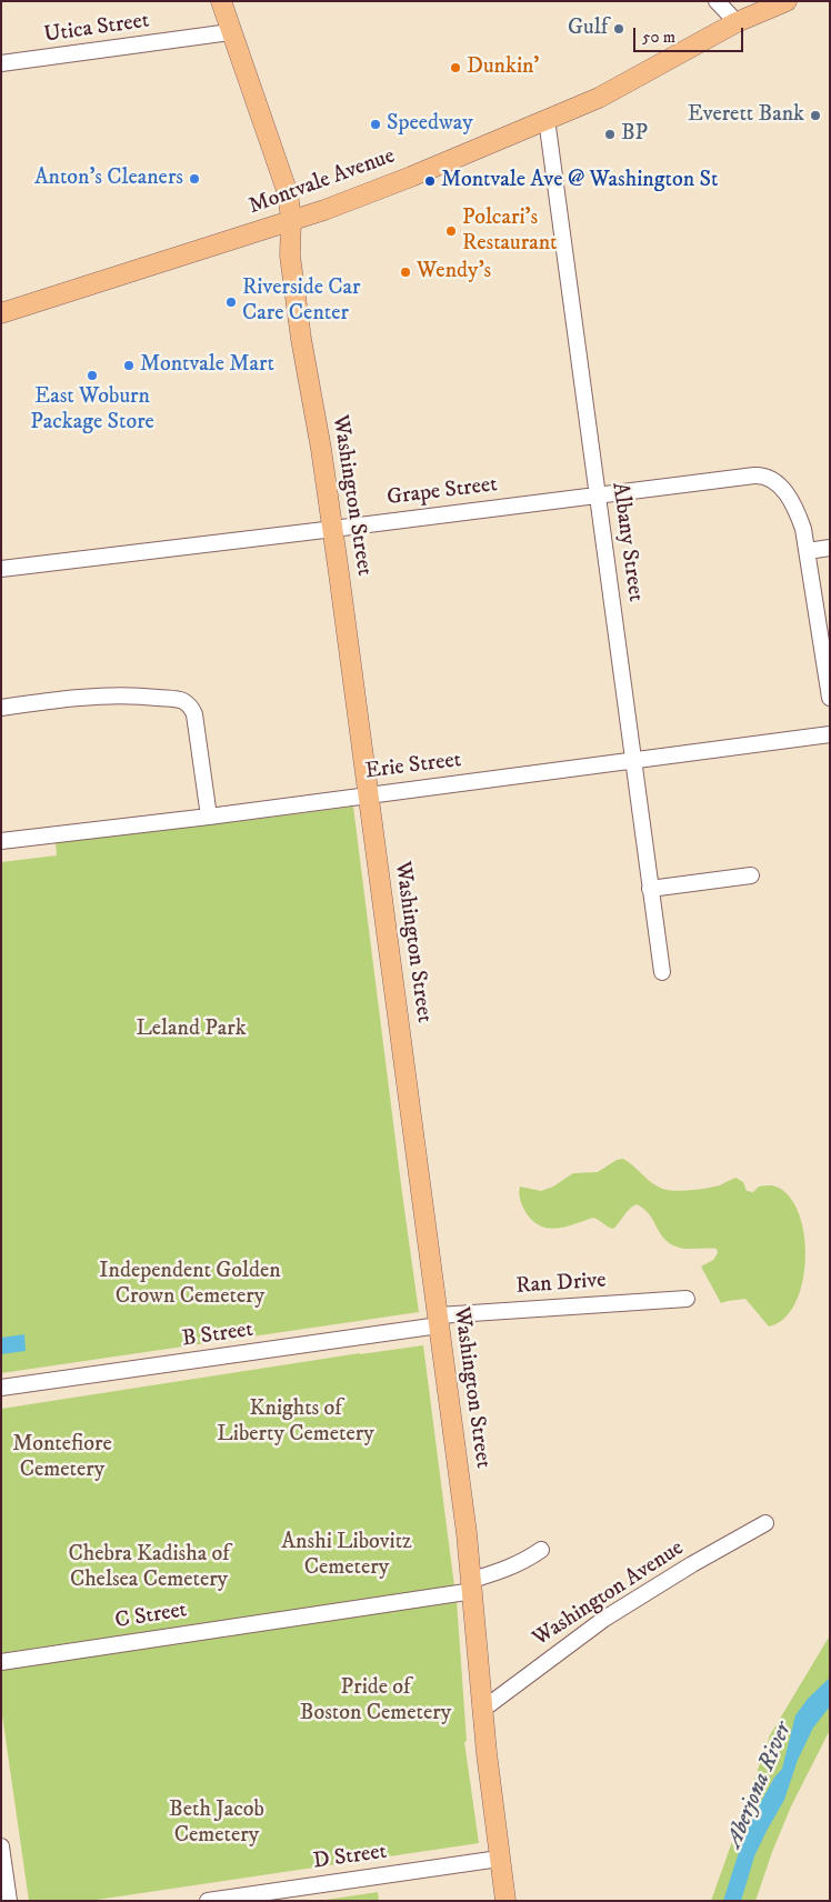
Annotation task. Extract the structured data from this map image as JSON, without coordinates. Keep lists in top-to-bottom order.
{
  "streets": {
    "main road": ["Montvale Avenue", "Washington Street"],
    "street": [
      "Utica Street",
      "Grape Street",
      "Albany Street",
      "Erie Street",
      "Ran Drive",
      "B Street",
      "Washington Avenue",
      "C Street",
      "D Street"
    ]
  },
  "crossings": [
    ["Utica Street", "Washington Street"],
    ["Montvale Avenue", "Washington Street"],
    ["Montvale Avenue", "Albany Street"],
    ["Grape Street", "Washington Street"],
    ["Grape Street", "Albany Street"],
    ["Washington Street", "Erie Street"],
    ["Washington Street", "Ran Drive"],
    ["Washington Street", "B Street"],
    ["Washington Street", "Washington Avenue"],
    ["Washington Street", "C Street"],
    ["Washington Street", "D Street"],
    ["Albany Street", "Erie Street"],
    ["Ran Drive", "B Street"]
  ],
  "water": ["Aberjona River"],
  "parks": [
    "Leland Park",
    "Independent Golden Crown Cemetery",
    "Knights of Liberty Cemetery",
    "Montefiore Cemetery",
    "Anshi Libovitz Cemetery",
    "Chebra Kadisha of Chelsea Cemetery",
    "Pride of Boston Cemetery",
    "Beth Jacob Cemetery"
  ],
  "places": [
    "Gulf",
    "Dunkin'",
    "Everett Bank",
    "Speedway",
    "BP",
    "Anton's Cleaners",
    "Montvale Ave @ Washington St",
    "Polcari's Restaurant",
    "Wendy's",
    "Riverside Car Care Center",
    "Montvale Mart",
    "East Woburn Package Store"
  ],
  "scale_bar": "50 m"
}
